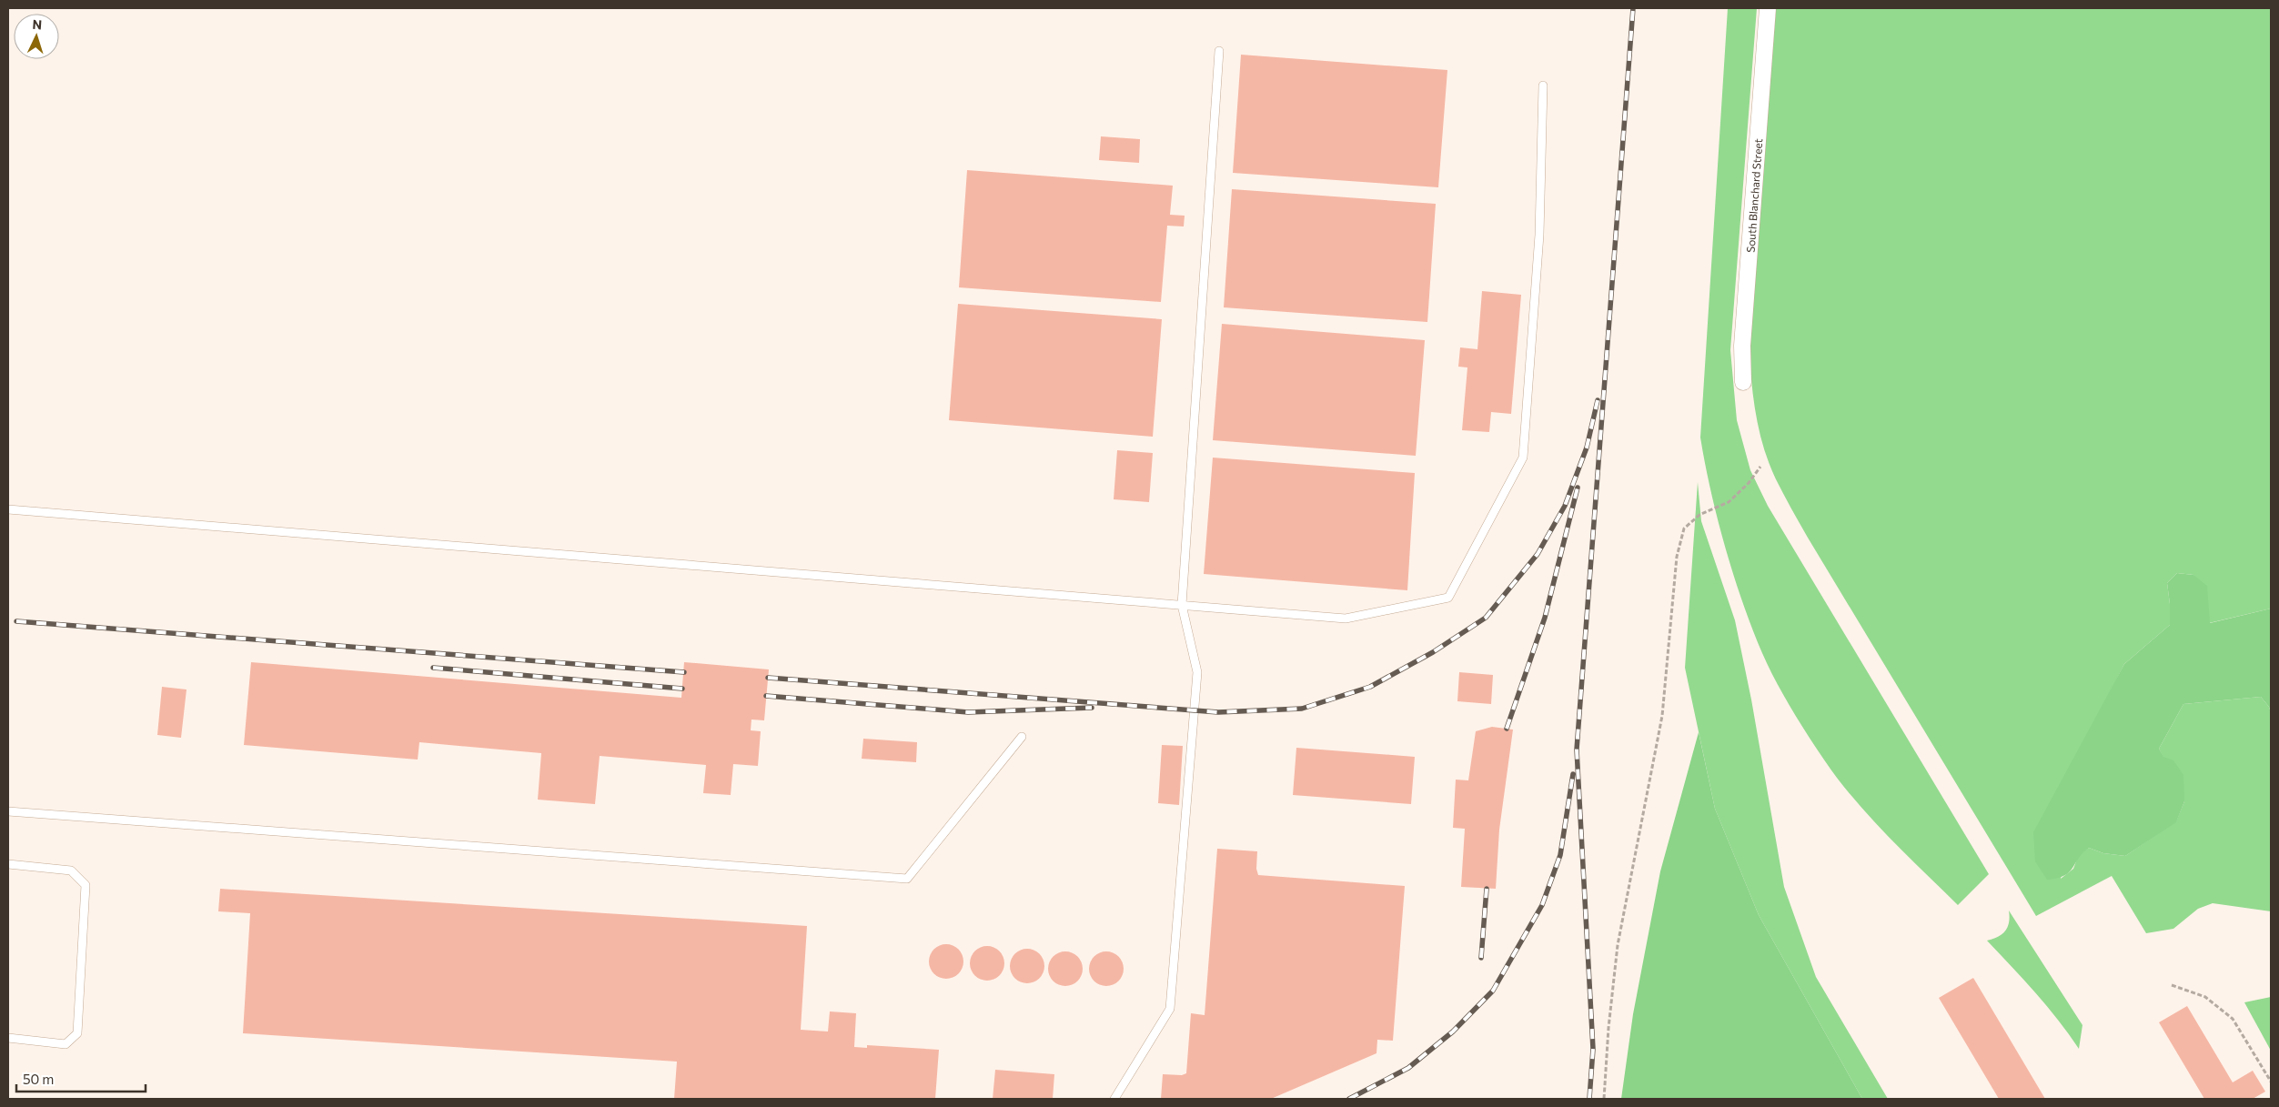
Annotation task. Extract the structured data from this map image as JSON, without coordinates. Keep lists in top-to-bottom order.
{
  "streets": {
    "street": ["South Blanchard Street"]
  },
  "scale_bar": "50 m",
  "north": "top"
}
